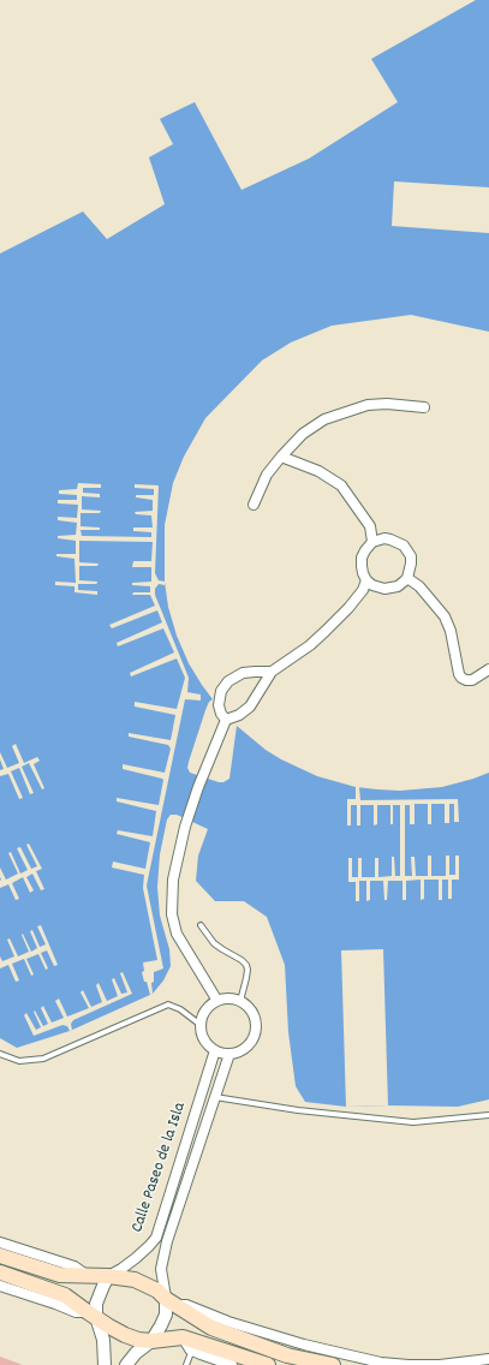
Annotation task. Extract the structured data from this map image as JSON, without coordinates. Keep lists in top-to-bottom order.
{
  "streets": {
    "street": ["Calle Paseo de la Isla"]
  }
}
